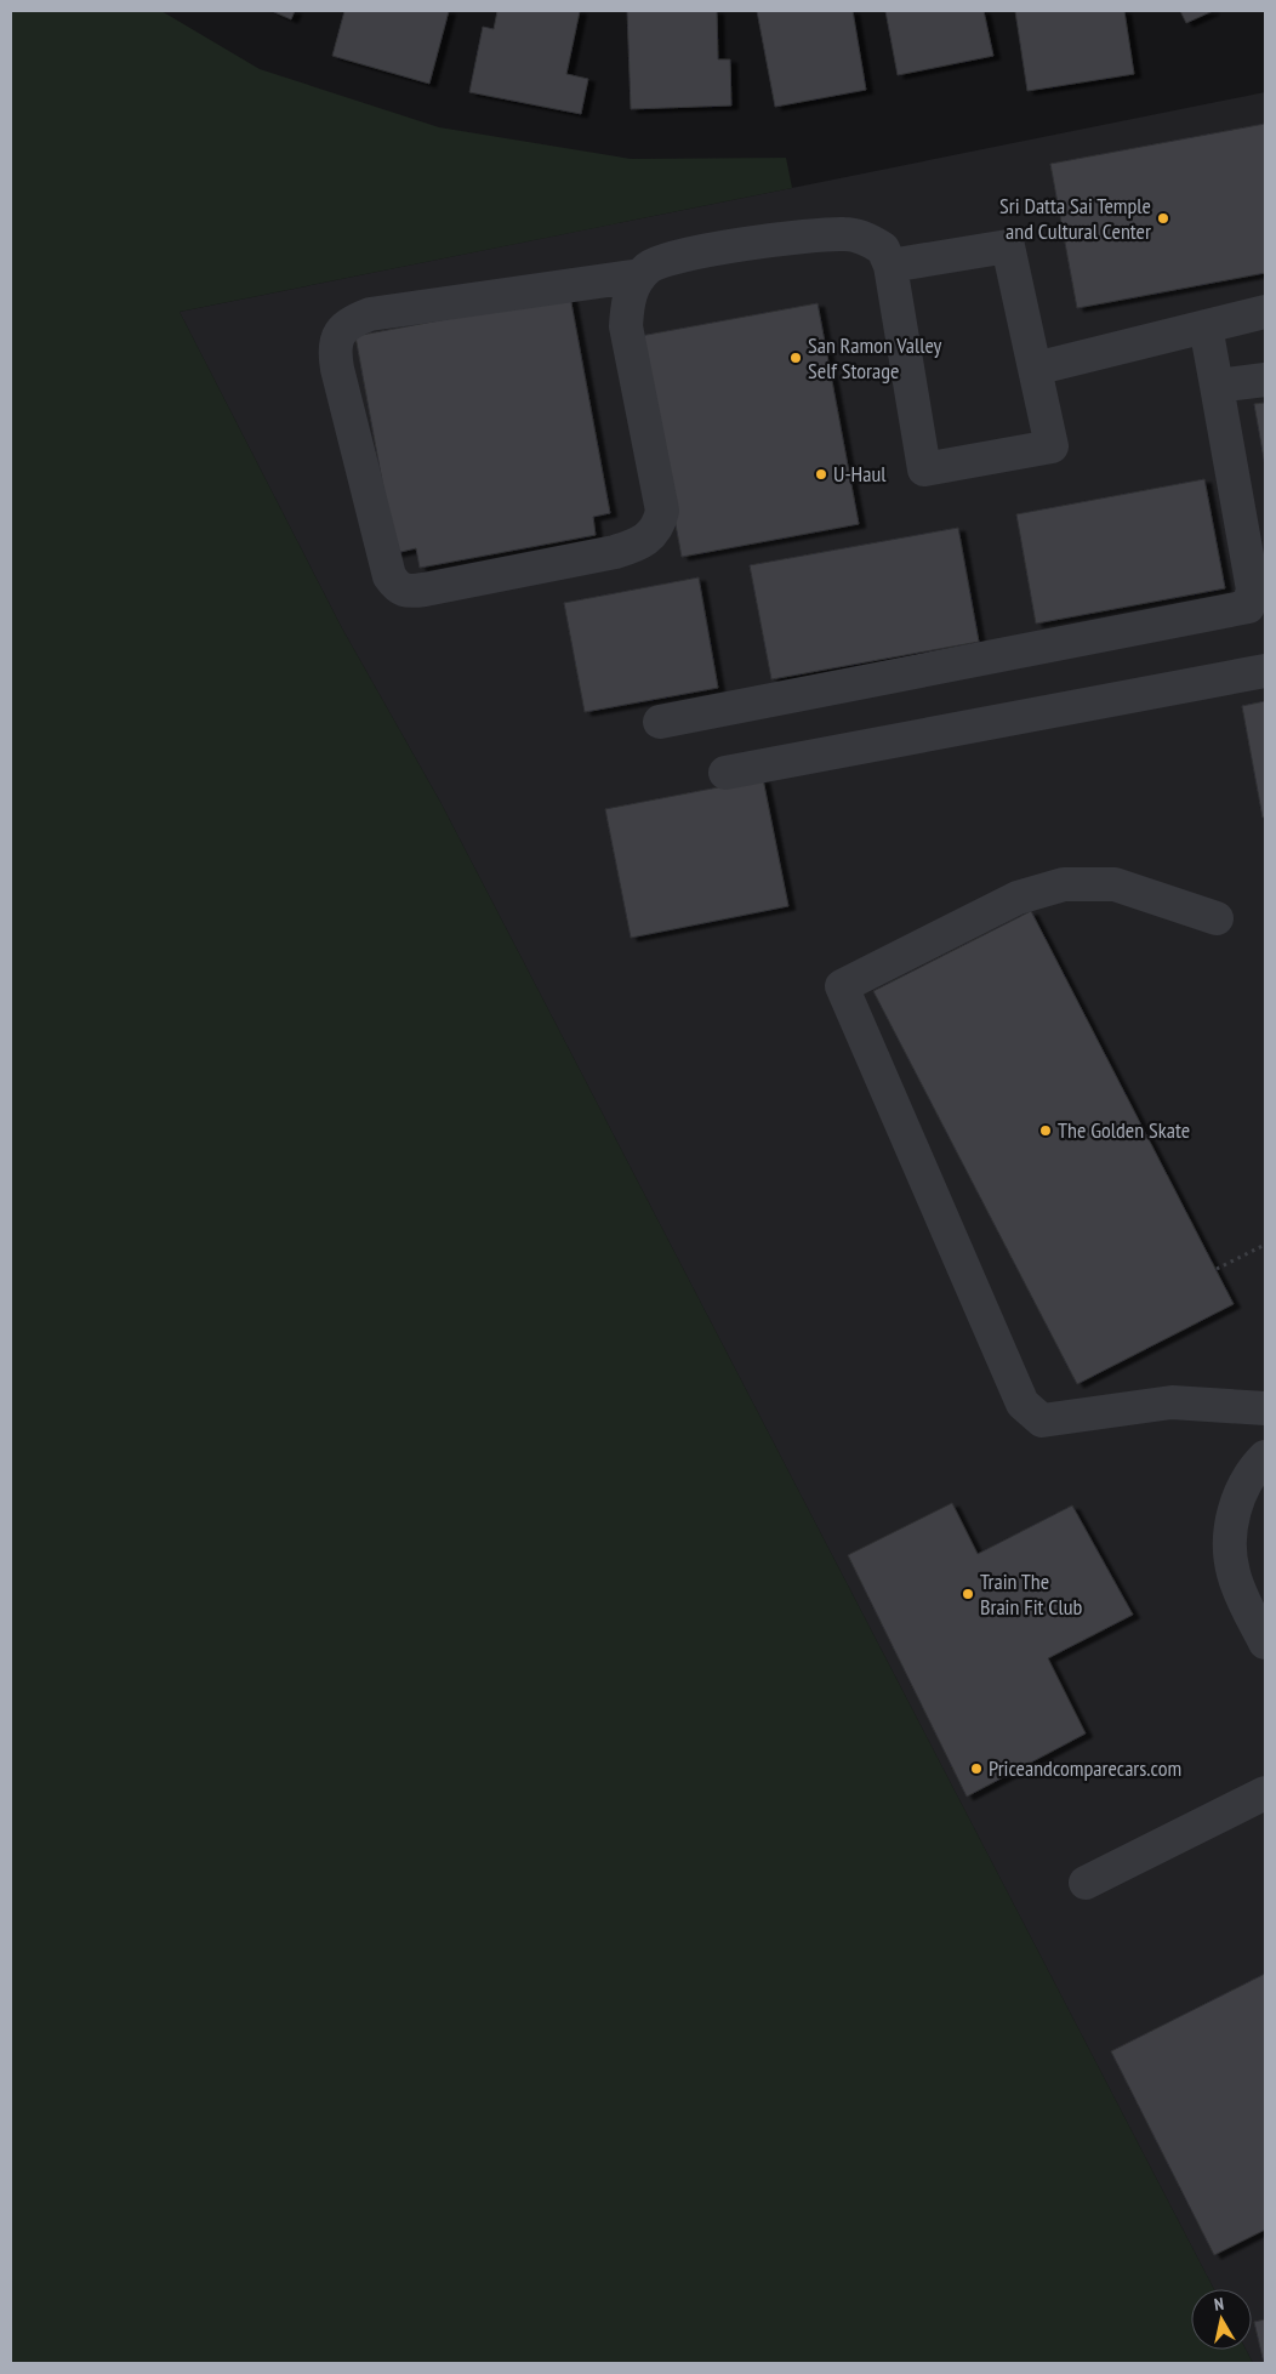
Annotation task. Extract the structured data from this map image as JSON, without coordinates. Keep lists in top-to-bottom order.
{
  "places": [
    "Sri Datta Sai Temple and Cultural Center",
    "San Ramon Valley Self Storage",
    "U-Haul",
    "The Golden Skate",
    "Train The Brain Fit Club",
    "Priceandcomparecars.com"
  ],
  "north": "top"
}
